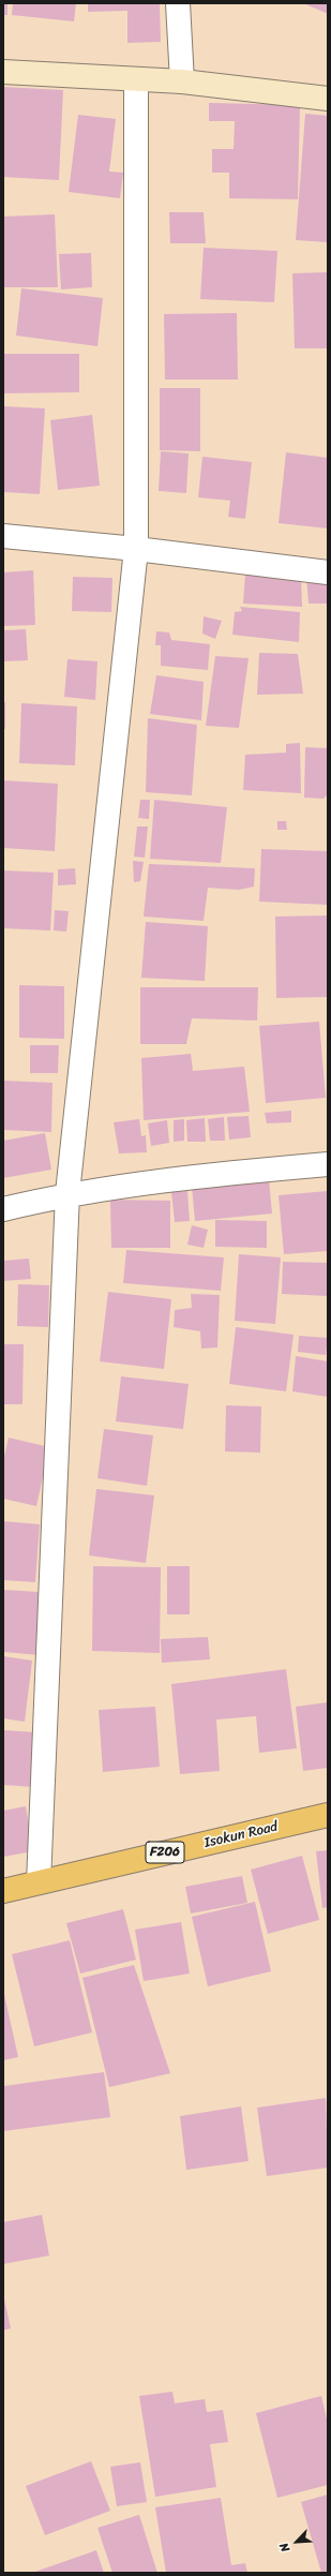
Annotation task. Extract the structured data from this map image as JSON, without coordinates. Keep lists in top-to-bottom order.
{
  "streets": {
    "main road": ["Isokun Road", "F206"]
  },
  "north": "bottom left"
}
